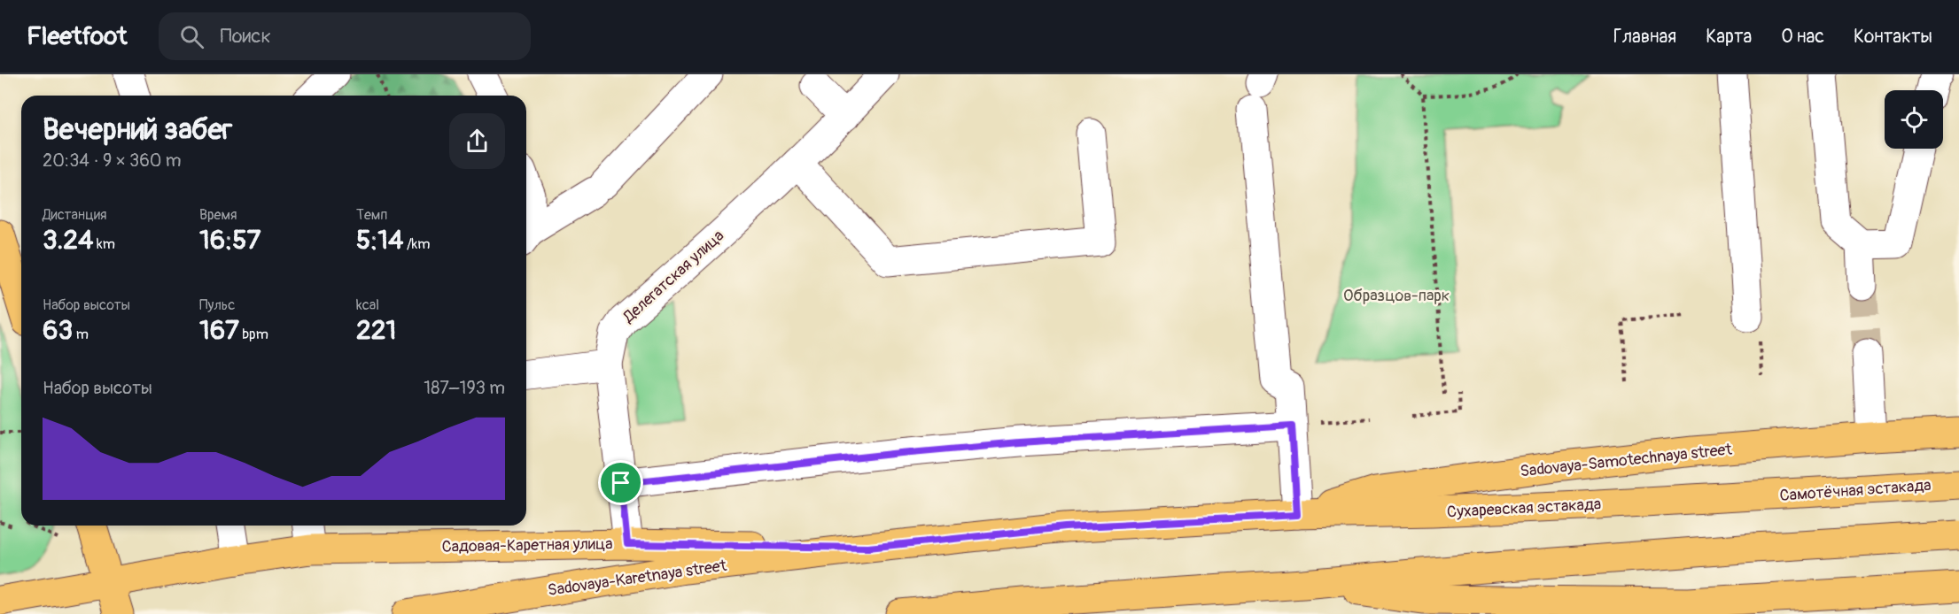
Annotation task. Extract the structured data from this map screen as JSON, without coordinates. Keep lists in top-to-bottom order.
{
  "streets": {
    "main road": [
      "Sadovaya-Samotechnaya street",
      "Самотёчная эстакада",
      "Сухаревская эстакада",
      "Садовая-Каретная улица",
      "Sadovaya-Karetnaya street"
    ],
    "street": ["Делегатская улица"]
  },
  "crossings": [
    ["Делегатская улица", "Садовая-Каретная улица"],
    ["Sadovaya-Samotechnaya street", "Сухаревская эстакада"],
    ["Sadovaya-Samotechnaya street", "Садовая-Каретная улица"],
    ["Самотёчная эстакада", "Сухаревская эстакада"],
    ["Сухаревская эстакада", "Садовая-Каретная улица"],
    ["Садовая-Каретная улица", "Sadovaya-Karetnaya street"]
  ],
  "parks": ["Образцов-парк"],
  "page": {
    "header": "Fleetfoot",
    "search": "Поиск",
    "nav": [
      "Главная",
      "Карта",
      "О нас",
      "Контакты"
    ],
    "heading": ["Вечерний забег", "20:34 · 9 × 360 m"],
    "stats": [
      ["Дистанция", "3.24 km"],
      ["Время", "16:57"],
      ["Темп", "5:14 /km"],
      ["Набор высоты", "63 m"],
      ["Пульс", "167 bpm"],
      ["kcal", "221"]
    ],
    "chart": ["Набор высоты", "187–193 m"]
  }
}
